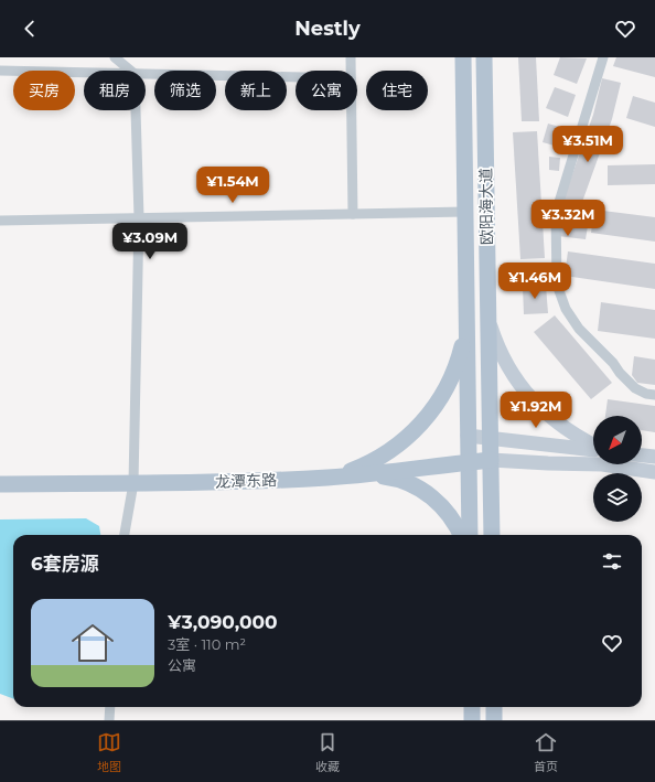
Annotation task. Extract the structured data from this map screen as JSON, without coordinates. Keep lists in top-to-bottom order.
{
  "streets": {
    "main road": ["欧阳海大道", "龙潭东路"]
  },
  "crossings": [
    ["欧阳海大道", "龙潭东路"]
  ],
  "north": "bottom left",
  "page": {
    "header": "Nestly",
    "chip": [
      "买房",
      "租房",
      "筛选",
      "新上",
      "公寓",
      "住宅"
    ],
    "price": [
      "¥3.51M",
      "¥1.54M",
      "¥3.32M",
      "¥3.09M",
      "¥1.46M",
      "¥1.92M"
    ],
    "heading": "6套房源",
    "list": [
      {
        "name": "¥3,090,000",
        "note": "3室 · 110 m² · 公寓"
      }
    ],
    "tabs": ["地图", "收藏", "首页"]
  }
}
